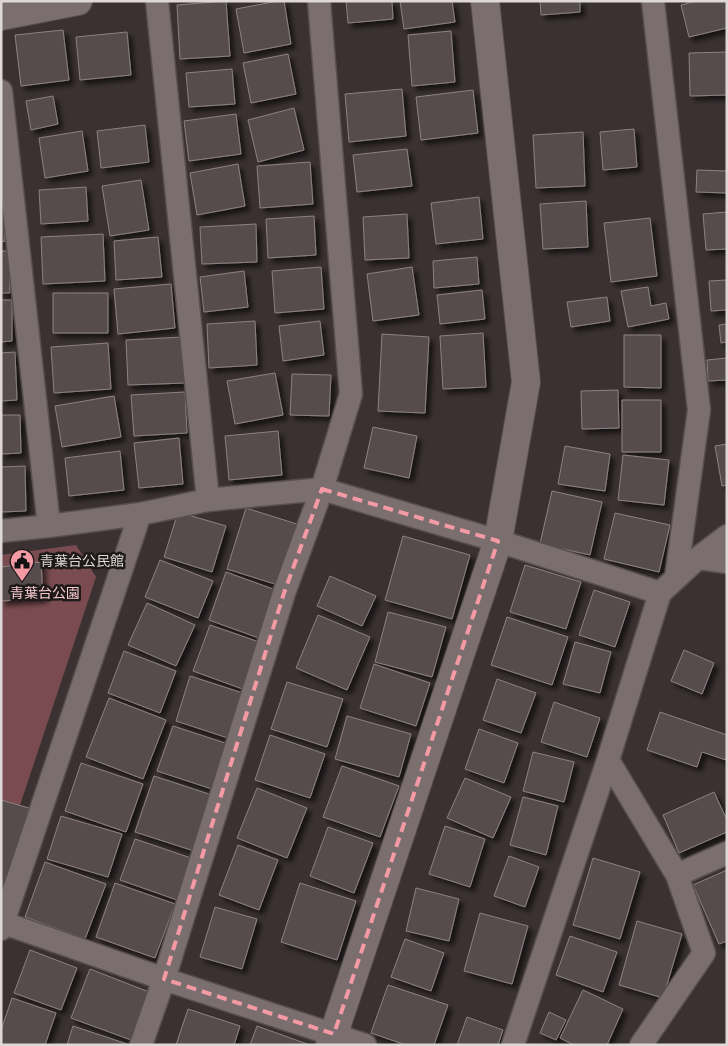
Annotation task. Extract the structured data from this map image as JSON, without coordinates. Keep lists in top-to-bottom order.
{
  "parks": ["青葉台公園"],
  "places": {
    "public building": ["青葉台公民館"]
  }
}
